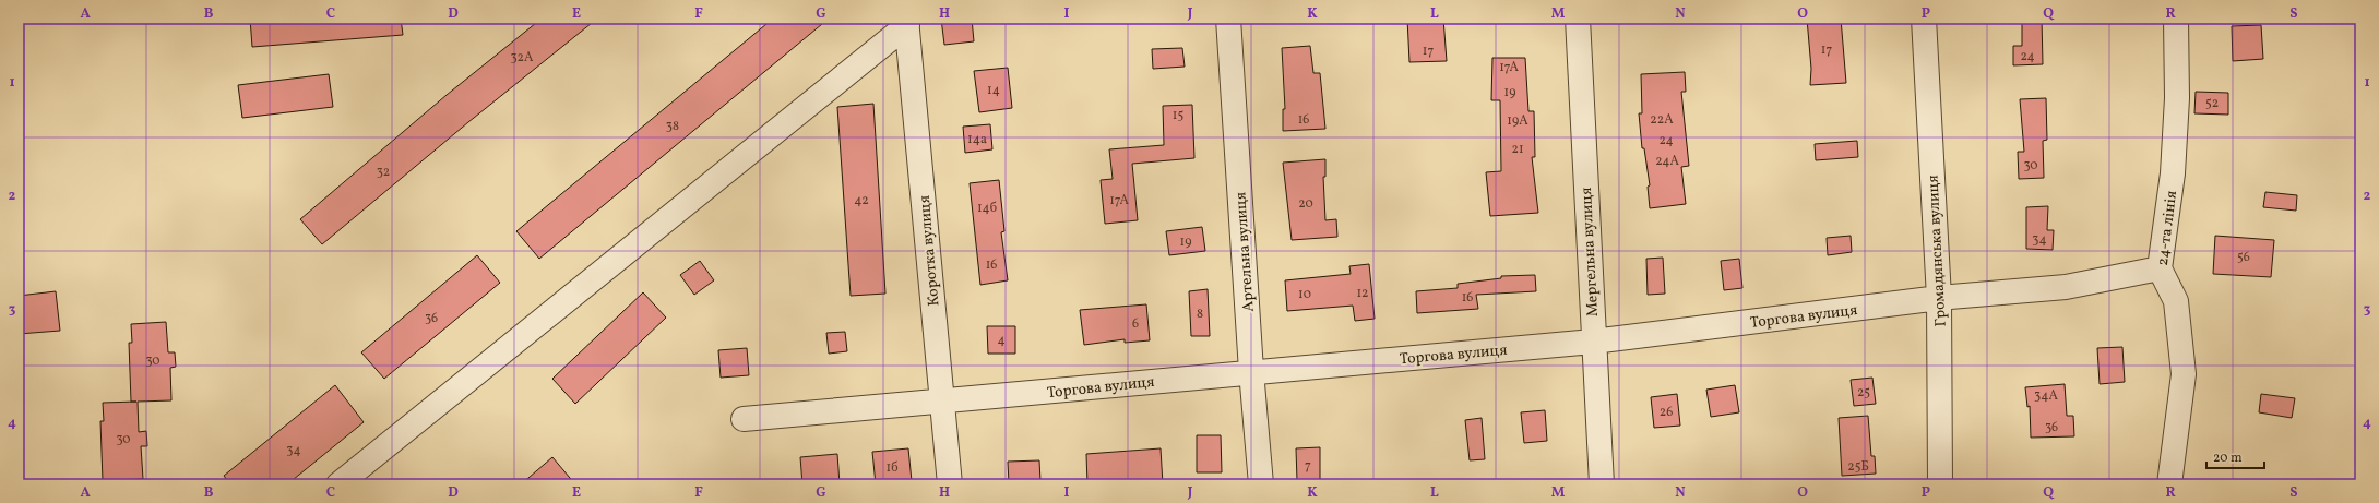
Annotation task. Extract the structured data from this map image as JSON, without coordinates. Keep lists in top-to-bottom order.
{
  "streets": {
    "street": [
      "24-та лінія",
      "Коротка вулиця",
      "Громадянська вулиця",
      "Артельна вулиця",
      "Мергельна вулиця",
      "Торгова вулиця"
    ]
  },
  "crossings": [
    ["24-та лінія", "Торгова вулиця"],
    ["Коротка вулиця", "Торгова вулиця"],
    ["Громадянська вулиця", "Торгова вулиця"],
    ["Артельна вулиця", "Торгова вулиця"],
    ["Мергельна вулиця", "Торгова вулиця"]
  ],
  "house_numbers": [
    "17",
    "17",
    "24",
    "32А",
    "17А",
    "14",
    "19",
    "52",
    "15",
    "16",
    "22А",
    "19А",
    "38",
    "14а",
    "24",
    "21",
    "24А",
    "30",
    "32",
    "42",
    "17А",
    "20",
    "14б",
    "34",
    "19",
    "56",
    "16",
    "12",
    "10",
    "16",
    "8",
    "36",
    "6",
    "4",
    "30",
    "25",
    "34А",
    "26",
    "36",
    "30",
    "34",
    "7",
    "25Б",
    "1б"
  ],
  "scale_bar": "20 m",
  "grid": {
    "columns": [
      "A",
      "B",
      "C",
      "D",
      "E",
      "F",
      "G",
      "H",
      "I",
      "J",
      "K",
      "L",
      "M",
      "N",
      "O",
      "P",
      "Q",
      "R",
      "S"
    ],
    "rows": [
      "1",
      "2",
      "3",
      "4"
    ]
  }
}
